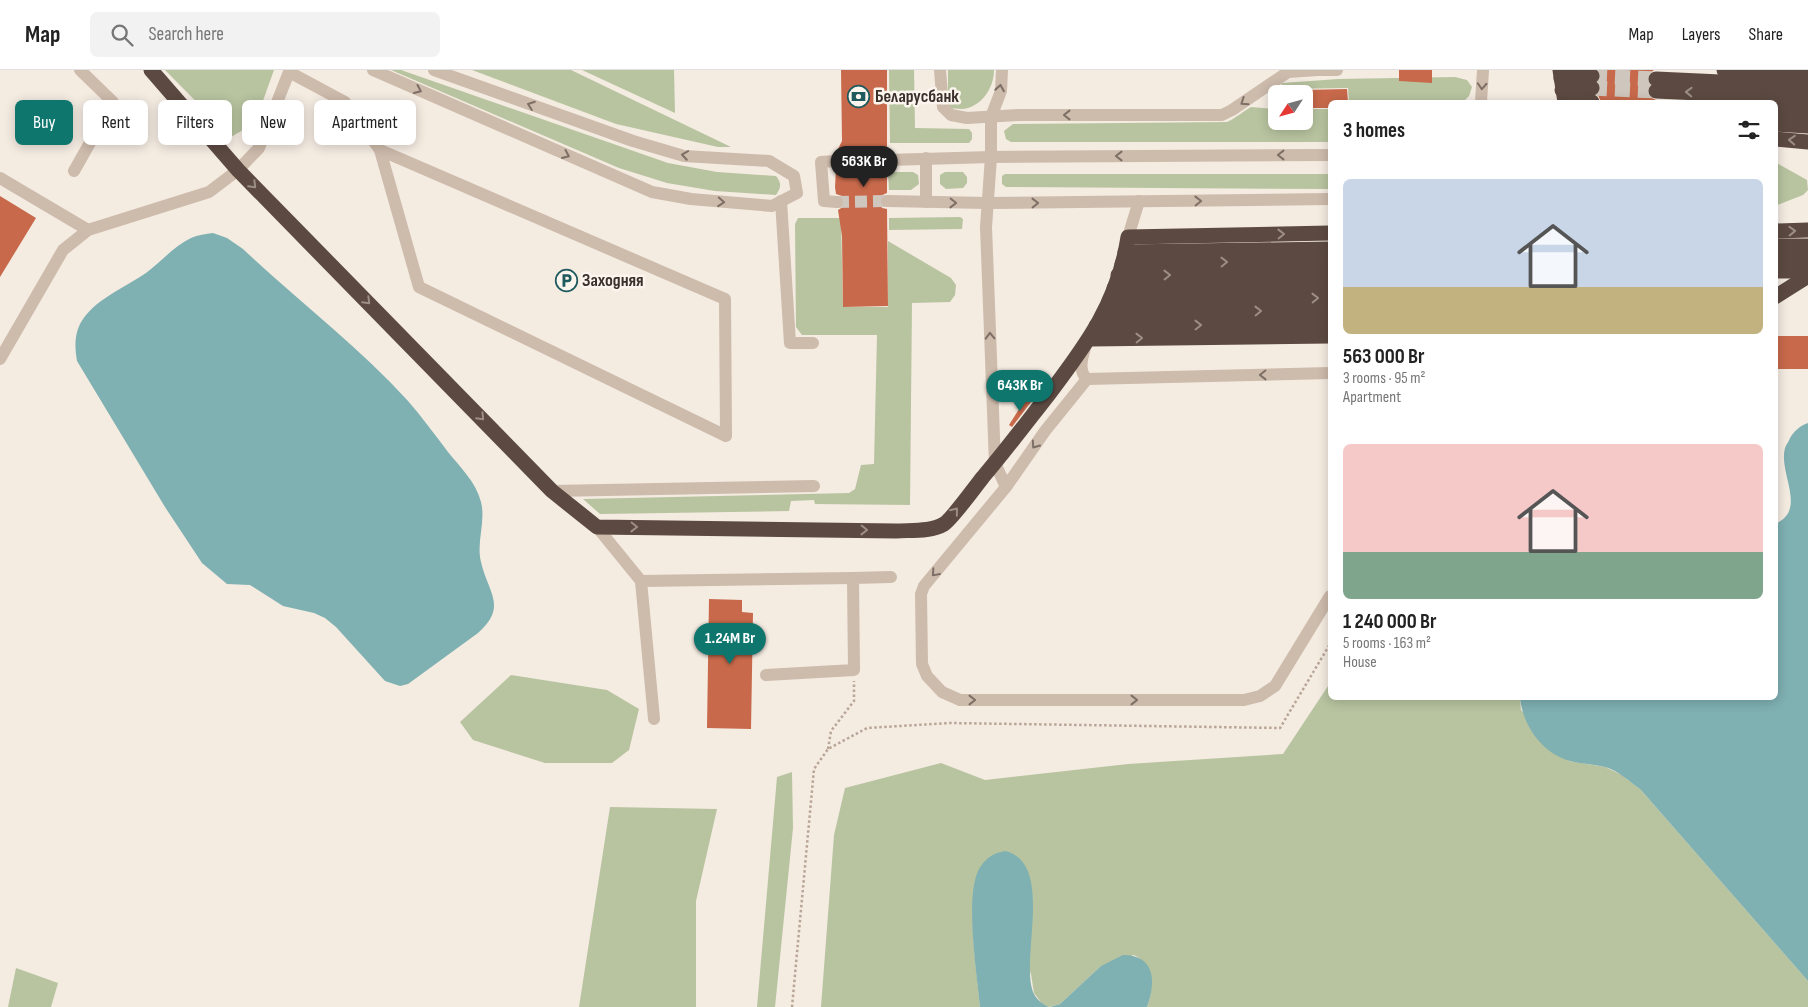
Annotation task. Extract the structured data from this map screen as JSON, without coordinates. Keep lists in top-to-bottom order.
{
  "places": {
    "bank": ["Беларусбанк"],
    "parking": ["Заходняя"]
  },
  "north": "bottom left",
  "page": {
    "header": "Map",
    "search": "Search here",
    "nav": ["Map", "Layers", "Share"],
    "chip": [
      "Buy",
      "Rent",
      "Filters",
      "New",
      "Apartment"
    ],
    "heading": "3 homes",
    "price": ["563K Br", "643K Br", "1.24M Br"],
    "list": [
      {
        "name": "563 000 Br",
        "note": "3 rooms · 95 m² · Apartment"
      },
      {
        "name": "1 240 000 Br",
        "note": "5 rooms · 163 m² · House"
      }
    ]
  }
}
